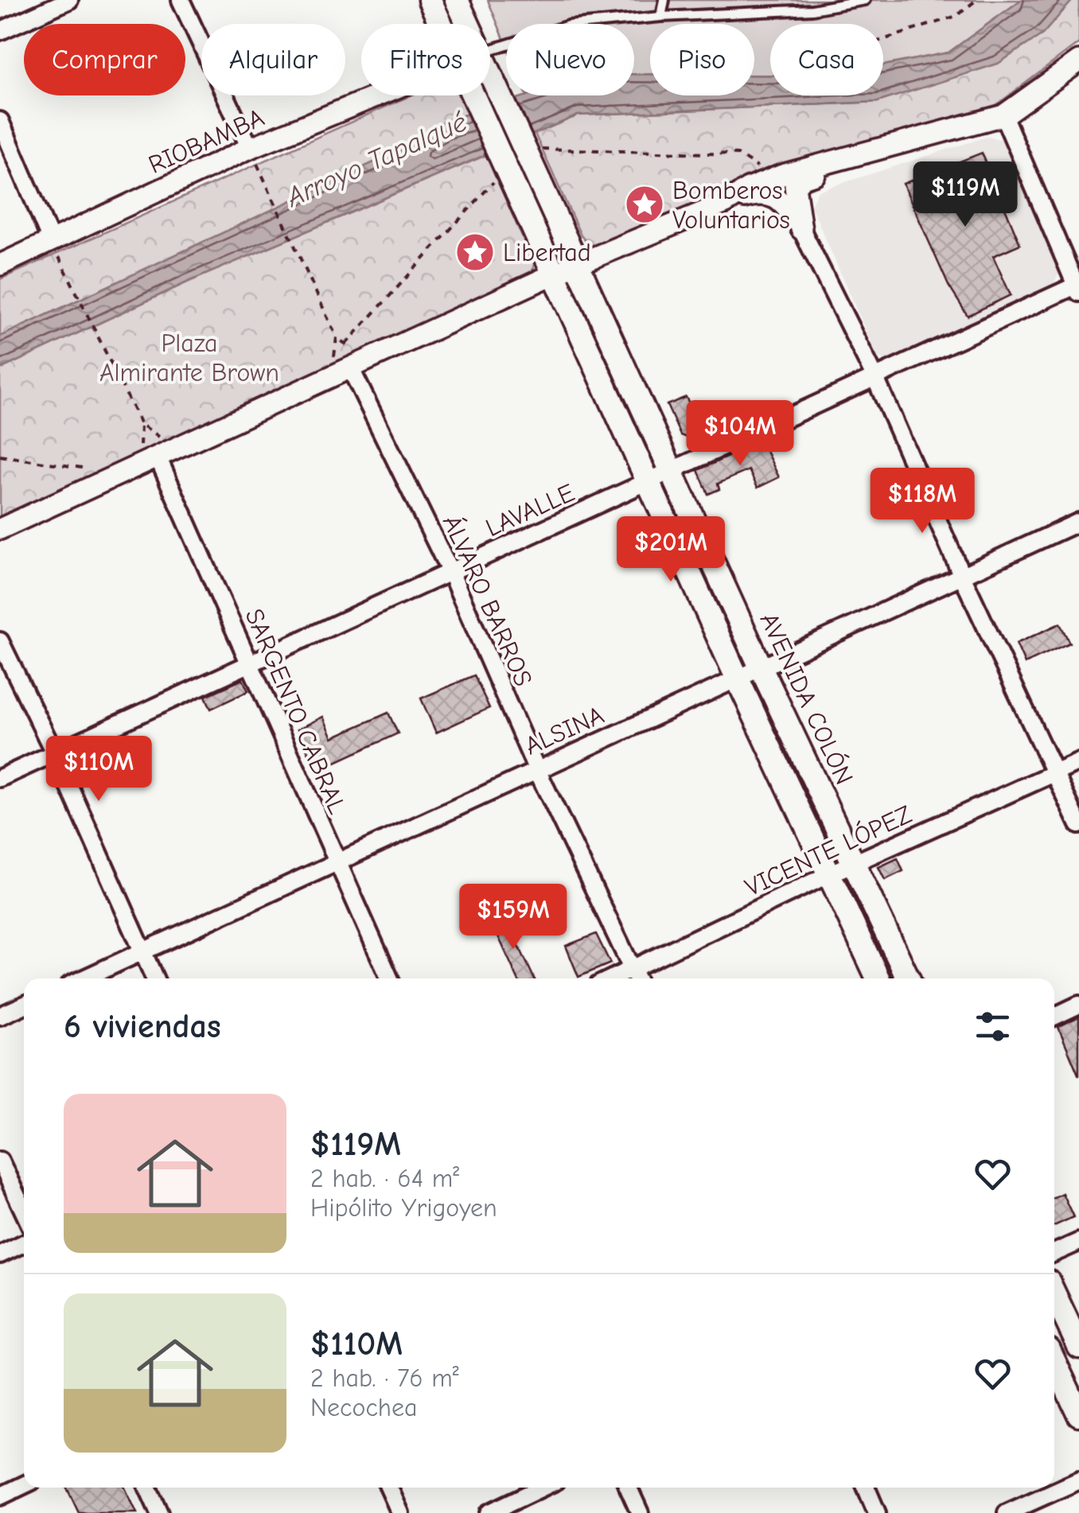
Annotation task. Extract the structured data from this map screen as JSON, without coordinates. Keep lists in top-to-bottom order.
{
  "streets": {
    "main road": ["AVENIDA COLÓN"],
    "street": [
      "RIOBAMBA",
      "LAVALLE",
      "ÁLVARO BARROS",
      "SARGENTO CABRAL",
      "ALSINA",
      "VICENTE LÓPEZ"
    ]
  },
  "crossings": [
    ["LAVALLE", "ÁLVARO BARROS"],
    ["LAVALLE", "AVENIDA COLÓN"],
    ["LAVALLE", "SARGENTO CABRAL"],
    ["ÁLVARO BARROS", "ALSINA"],
    ["ÁLVARO BARROS", "VICENTE LÓPEZ"],
    ["AVENIDA COLÓN", "ALSINA"],
    ["AVENIDA COLÓN", "VICENTE LÓPEZ"],
    ["SARGENTO CABRAL", "ALSINA"]
  ],
  "water": ["Arroyo Tapalqué"],
  "parks": ["Plaza Almirante Brown"],
  "places": {
    "place": ["Bomberos Voluntarios", "Libertad"]
  },
  "page": {
    "chip": [
      "Comprar",
      "Alquilar",
      "Filtros",
      "Nuevo",
      "Piso",
      "Casa"
    ],
    "price": [
      "$119M",
      "$104M",
      "$118M",
      "$201M",
      "$110M",
      "$159M"
    ],
    "heading": "6 viviendas",
    "list": [
      {
        "name": "$119M",
        "note": "2 hab. · 64 m² · Hipólito Yrigoyen"
      },
      {
        "name": "$110M",
        "note": "2 hab. · 76 m² · Necochea"
      }
    ]
  }
}
